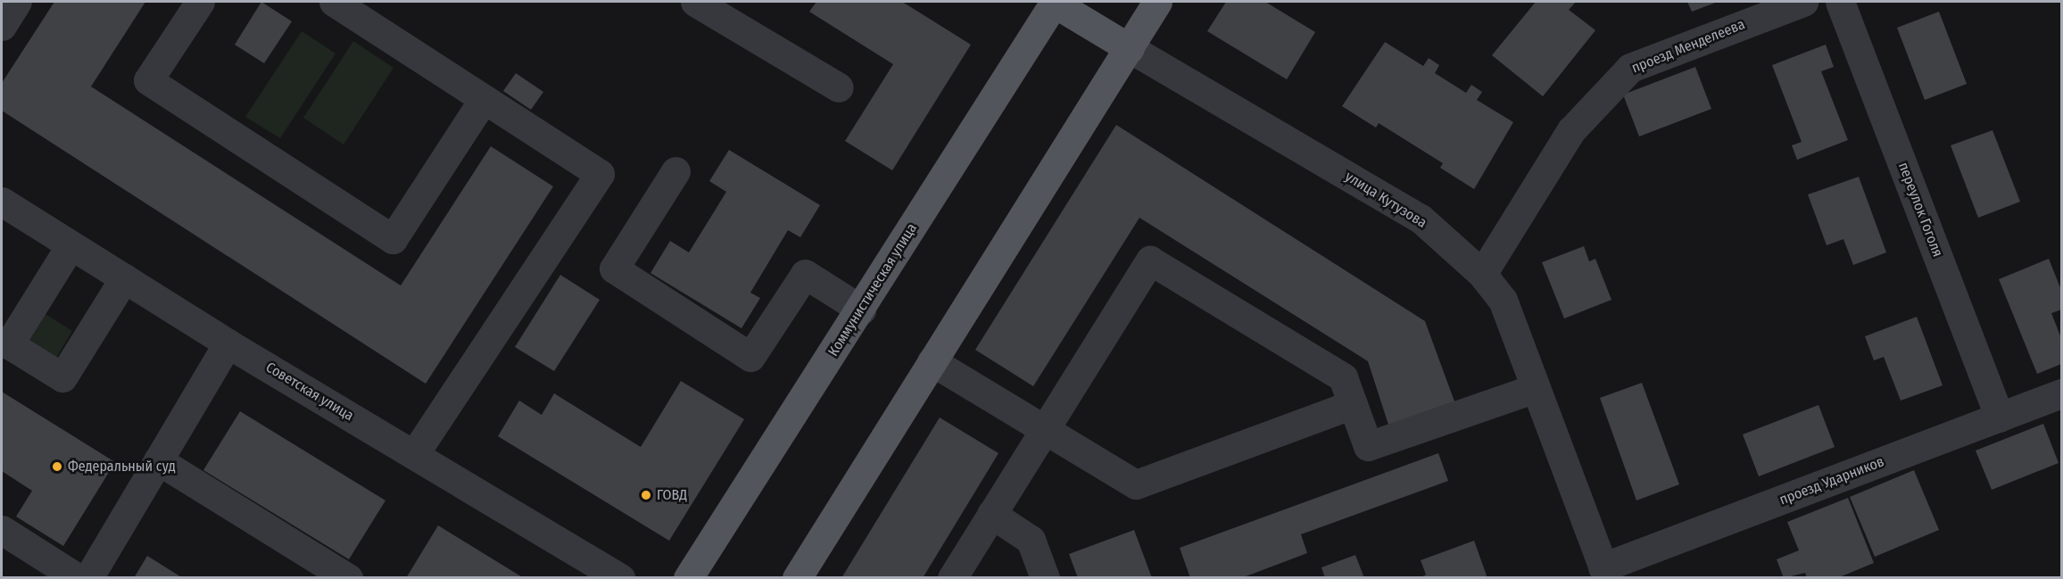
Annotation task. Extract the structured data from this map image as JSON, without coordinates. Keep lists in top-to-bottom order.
{
  "streets": {
    "main road": ["улица Кутузова", "Коммунистическая улица"],
    "street": [
      "проезд Менделеева",
      "переулок Гоголя",
      "Советская улица",
      "проезд Ударников"
    ]
  },
  "crossings": [
    ["проезд Менделеева", "улица Кутузова"],
    ["улица Кутузова", "Коммунистическая улица"],
    ["улица Кутузова", "проезд Ударников"],
    ["переулок Гоголя", "проезд Ударников"]
  ],
  "places": ["Федеральный суд", "ГОВД"]
}
